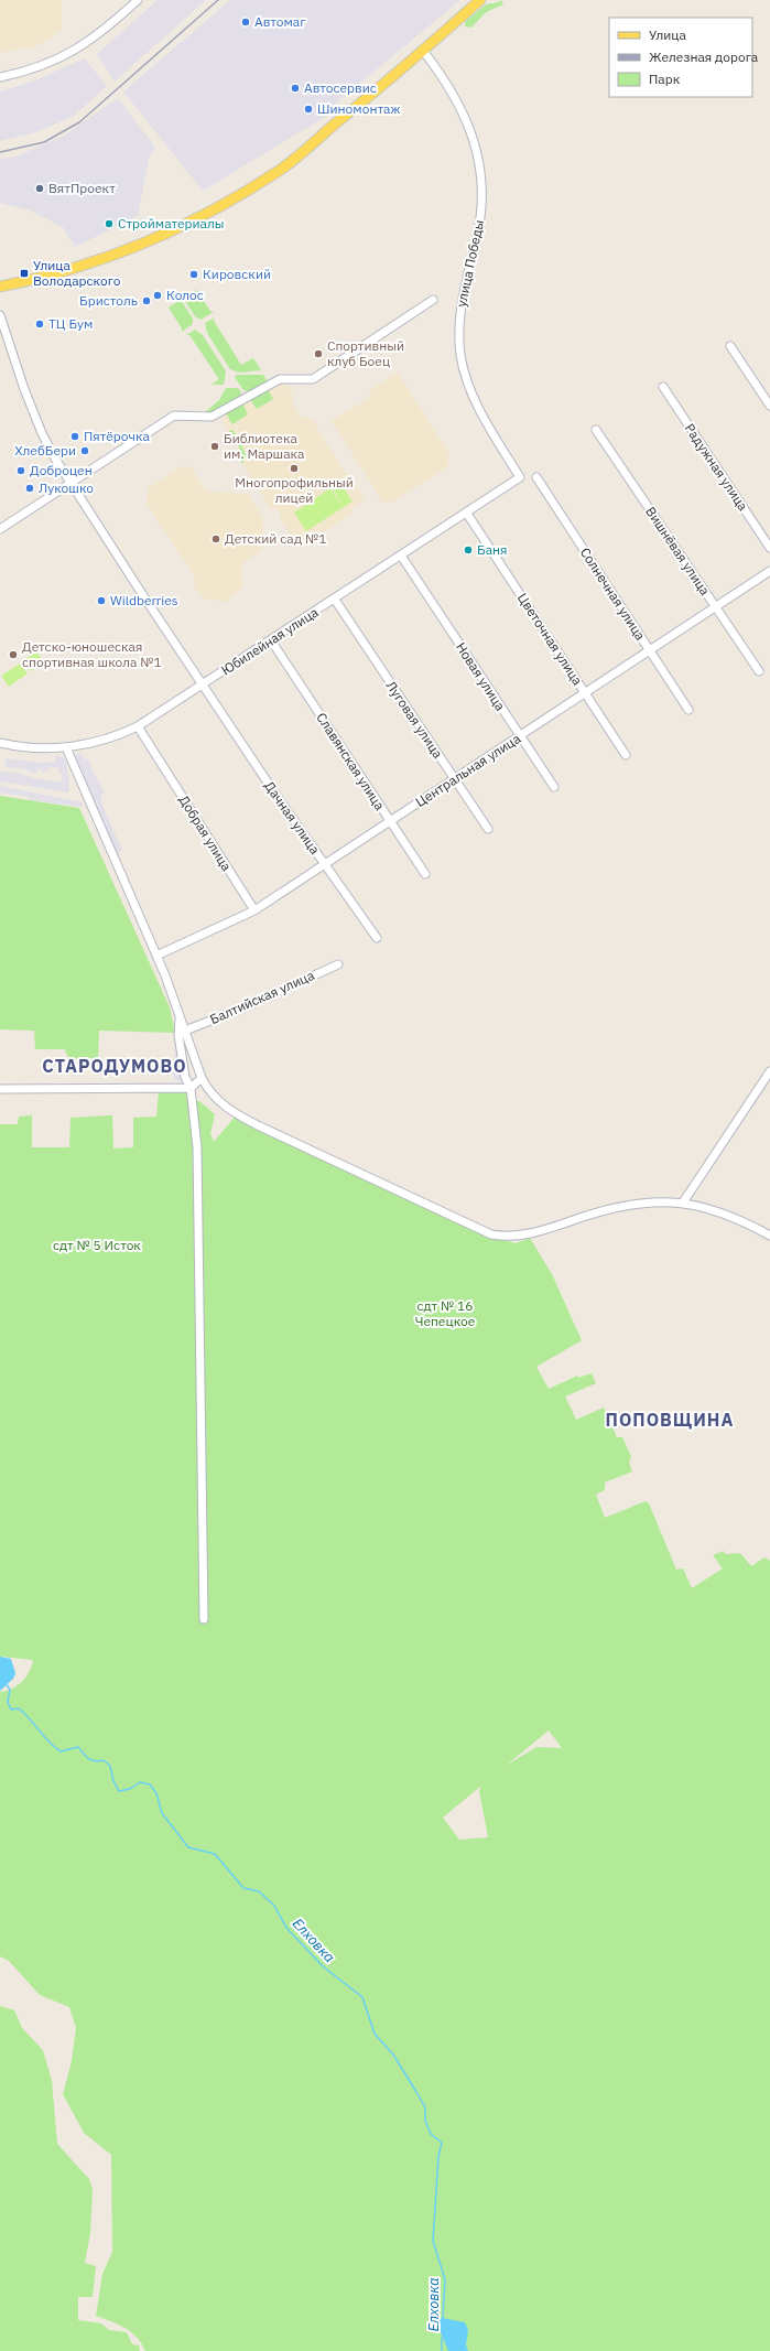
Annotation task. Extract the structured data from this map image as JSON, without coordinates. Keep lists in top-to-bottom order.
{
  "streets": {
    "street": [
      "улица Победы",
      "Радужная улица",
      "Вишнёвая улица",
      "Солнечная улица",
      "Цветочная улица",
      "Юбилейная улица",
      "Новая улица",
      "Луговая улица",
      "Славянская улица",
      "Центральная улица",
      "Дачная улица",
      "Добрая улица",
      "Балтийская улица"
    ]
  },
  "crossings": [
    ["улица Победы", "Юбилейная улица"],
    ["Вишнёвая улица", "Центральная улица"],
    ["Солнечная улица", "Центральная улица"],
    ["Цветочная улица", "Юбилейная улица"],
    ["Цветочная улица", "Центральная улица"],
    ["Юбилейная улица", "Новая улица"],
    ["Юбилейная улица", "Луговая улица"],
    ["Юбилейная улица", "Славянская улица"],
    ["Юбилейная улица", "Дачная улица"],
    ["Юбилейная улица", "Добрая улица"],
    ["Новая улица", "Центральная улица"],
    ["Луговая улица", "Центральная улица"],
    ["Славянская улица", "Центральная улица"],
    ["Центральная улица", "Дачная улица"],
    ["Центральная улица", "Добрая улица"]
  ],
  "districts": ["СТАРОДУМОВО", "ПОПОВЩИНА"],
  "water": ["Елховка"],
  "parks": ["сдт № 5 Исток", "сдт № 16 Чепецкое"],
  "places": {
    "other": [
      "Автомаг",
      "Автосервис",
      "Шиномонтаж",
      "ВятПроект",
      "Стройматериалы",
      "Кировский",
      "Колос",
      "Бристоль",
      "ТЦ Бум",
      "Спортивный клуб Боец",
      "Пятёрочка",
      "Библиотека им. Маршака",
      "ХлебБери",
      "Многопрофильный лицей",
      "Доброцен",
      "Лукошко",
      "Детский сад №1",
      "Баня",
      "Wildberries",
      "Детско-юношеская спортивная школа №1"
    ],
    "transit": ["Улица Володарского"]
  },
  "legend": ["Улица", "Железная дорога", "Парк"]
}
